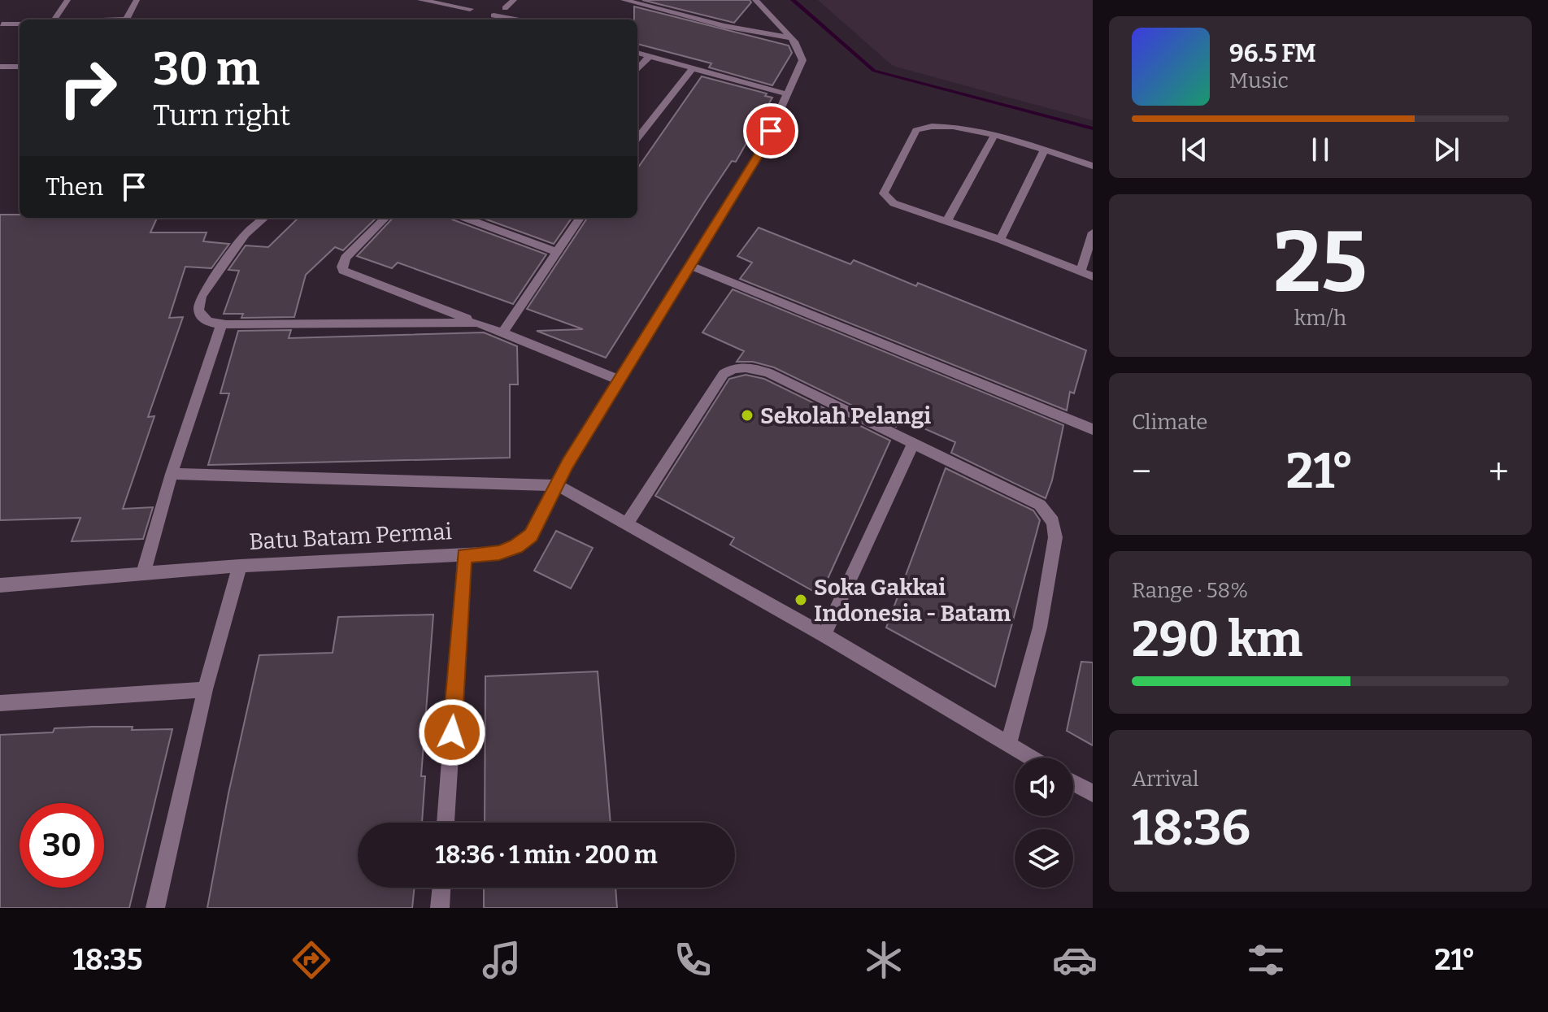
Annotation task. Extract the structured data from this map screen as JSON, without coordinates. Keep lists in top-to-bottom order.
{
  "streets": {
    "street": ["Batu Batam Permai"]
  },
  "places": ["Sekolah Pelangi", "Soka Gakkai Indonesia - Batam"],
  "page": {
    "turn": ["30 m", "Turn right"],
    "song": ["96.5 FM", "Music"],
    "then": "Then",
    "tile": [
      ["25", "km/h"],
      "Climate",
      ["Range · 58%", "290 km"],
      ["Arrival", "18:36"]
    ],
    "heat": ["−", "21°", "+"],
    "limit": "30",
    "trip": "18:36 · 1 min · 200 m",
    "tabs": ["18:35", "21°"]
  }
}
